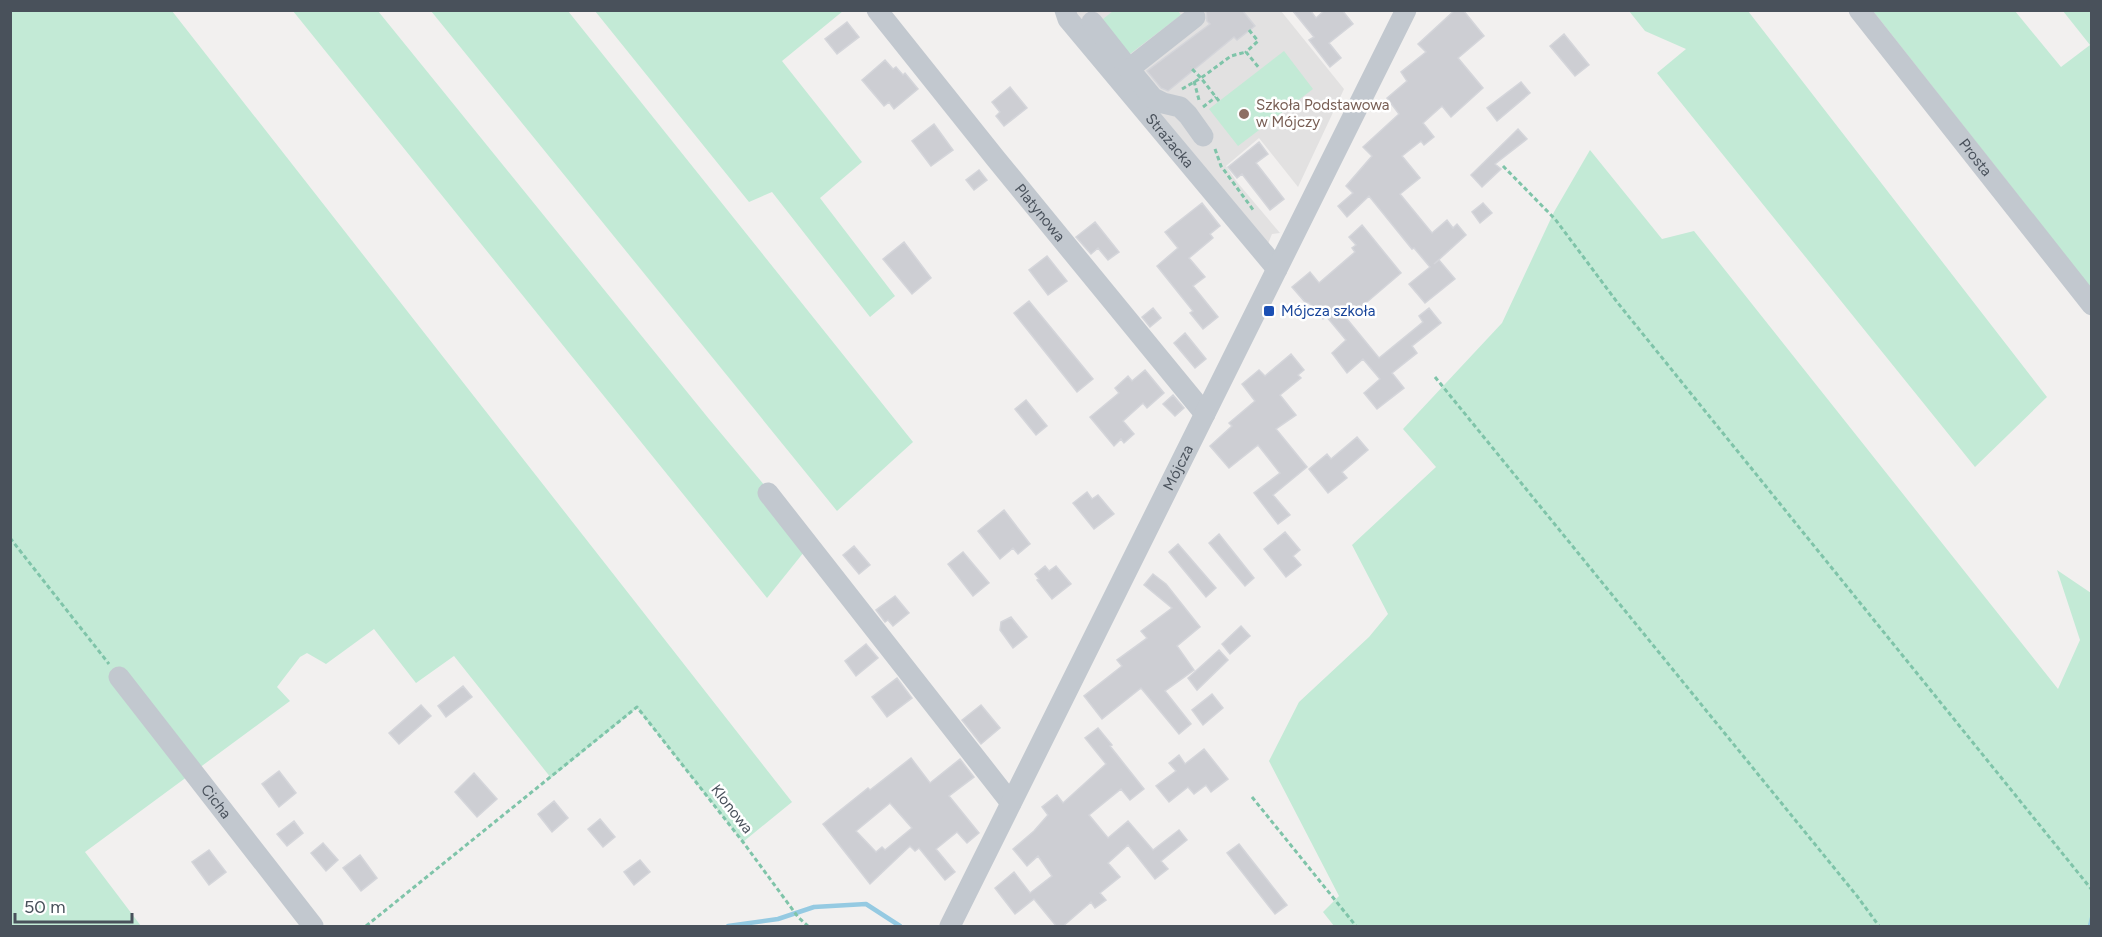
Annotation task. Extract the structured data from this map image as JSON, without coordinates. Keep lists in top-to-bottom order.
{
  "streets": {
    "street": [
      "Strażacka",
      "Prosta",
      "Platynowa",
      "Mójcza",
      "Cicha"
    ],
    "path": ["Klonowa"]
  },
  "crossings": [
    ["Strażacka", "Mójcza"],
    ["Platynowa", "Mójcza"]
  ],
  "places": {
    "other": ["Szkoła Podstawowa w Mójczy"],
    "transit": ["Mójcza szkoła"]
  },
  "scale_bar": "50 m"
}
